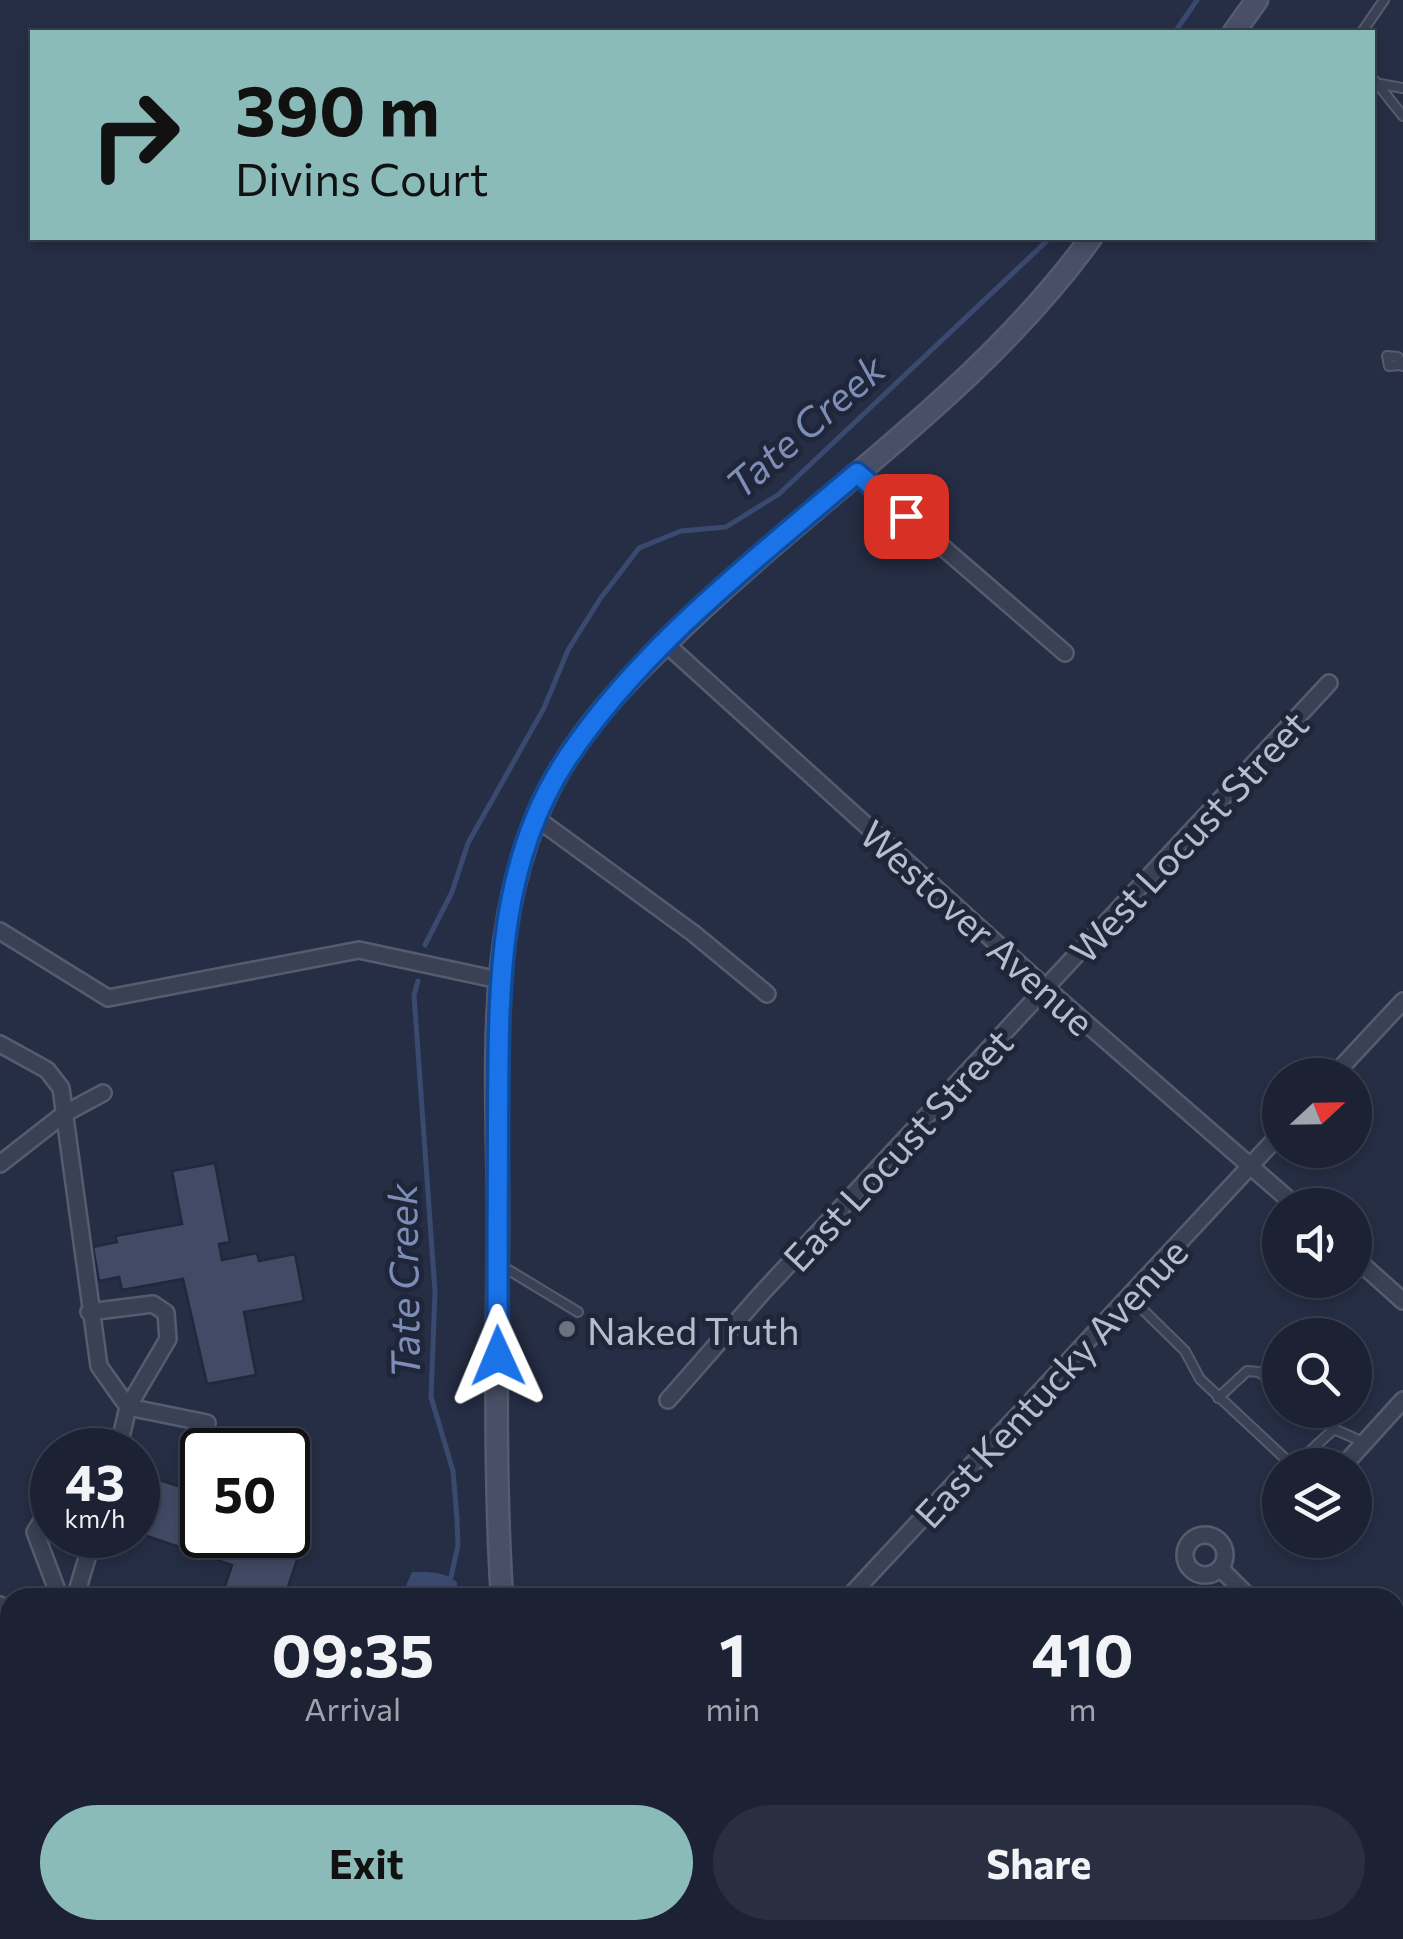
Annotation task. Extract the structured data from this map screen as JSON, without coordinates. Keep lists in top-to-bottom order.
{
  "streets": {
    "street": [
      "West Locust Street",
      "Westover Avenue",
      "East Locust Street",
      "East Kentucky Avenue"
    ]
  },
  "crossings": [
    ["West Locust Street", "Westover Avenue"],
    ["West Locust Street", "East Locust Street"],
    ["Westover Avenue", "East Locust Street"],
    ["Westover Avenue", "East Kentucky Avenue"]
  ],
  "water": ["Tate Creek"],
  "places": ["Naked Truth"],
  "north": "right",
  "page": {
    "turn": ["390 m", "Divins Court"],
    "speed": "43 km/h",
    "limit": "50",
    "eta": [
      "09:35",
      "Arrival",
      "1",
      "min",
      "410",
      "m"
    ],
    "buttons": ["Exit", "Share"]
  }
}
